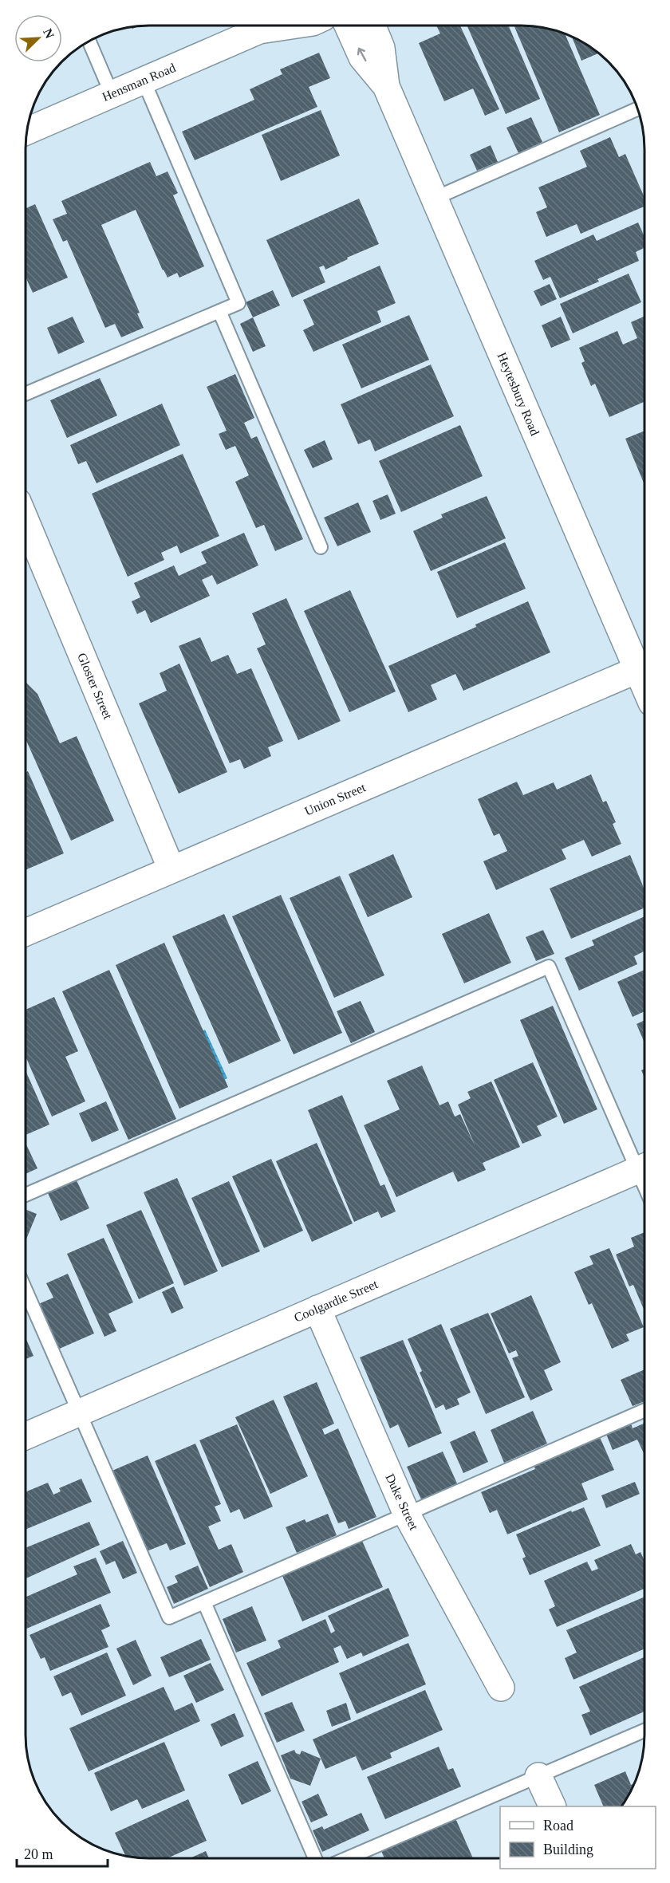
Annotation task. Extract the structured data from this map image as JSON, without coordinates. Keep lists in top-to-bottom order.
{
  "streets": {
    "street": [
      "Hensman Road",
      "Heytesbury Road",
      "Gloster Street",
      "Union Street",
      "Coolgardie Street",
      "Duke Street"
    ]
  },
  "crossings": [
    ["Heytesbury Road", "Union Street"],
    ["Gloster Street", "Union Street"],
    ["Coolgardie Street", "Duke Street"]
  ],
  "legend": ["Road", "Building"],
  "scale_bar": "20 m",
  "north": "top right"
}
